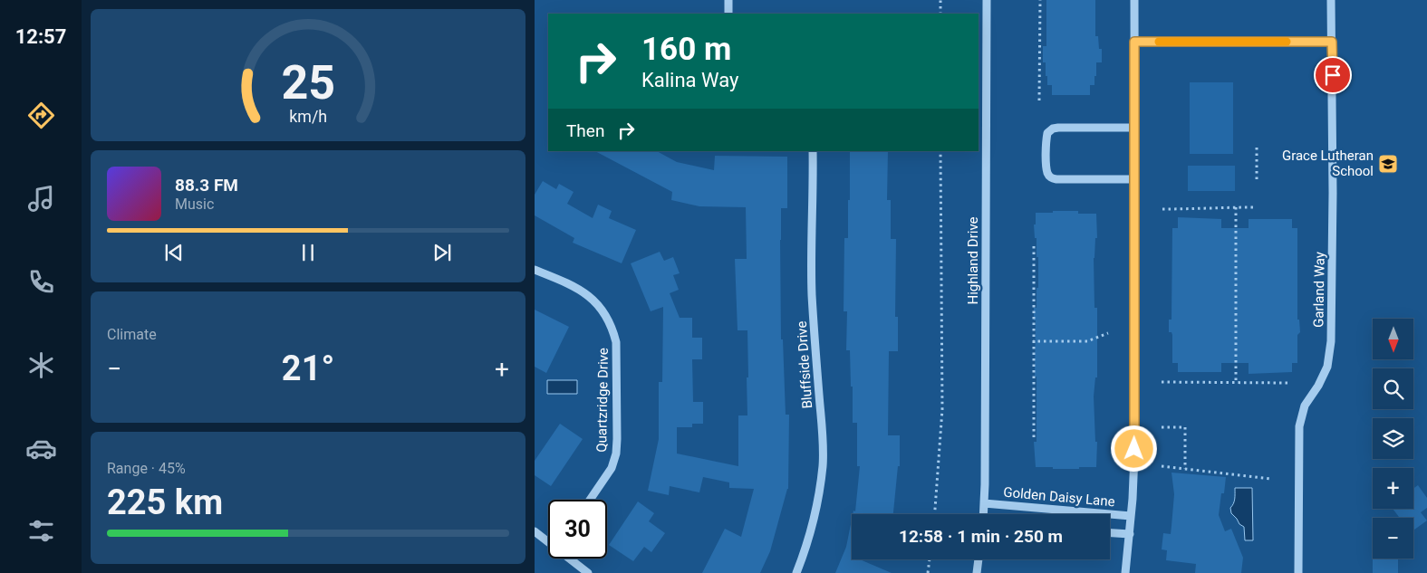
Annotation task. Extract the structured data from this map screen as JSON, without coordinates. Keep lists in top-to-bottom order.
{
  "streets": {
    "street": [
      "Highland Drive",
      "Garland Way",
      "Bluffside Drive",
      "Quartzridge Drive",
      "Golden Daisy Lane"
    ]
  },
  "crossings": [
    ["Highland Drive", "Golden Daisy Lane"]
  ],
  "places": {
    "school or university": ["Grace Lutheran School"]
  },
  "north": "bottom",
  "page": {
    "tabs": "12:57",
    "turn": ["160 m", "Kalina Way"],
    "then": "Then",
    "song": ["88.3 FM", "Music"],
    "tile": [
      "Climate",
      ["Range · 45%", "225 km"]
    ],
    "map_buttons": ["+", "−"],
    "heat": ["−", "21°", "+"],
    "limit": "30",
    "trip": "12:58 · 1 min · 250 m",
    "gauge": ["25", "km/h"]
  }
}
